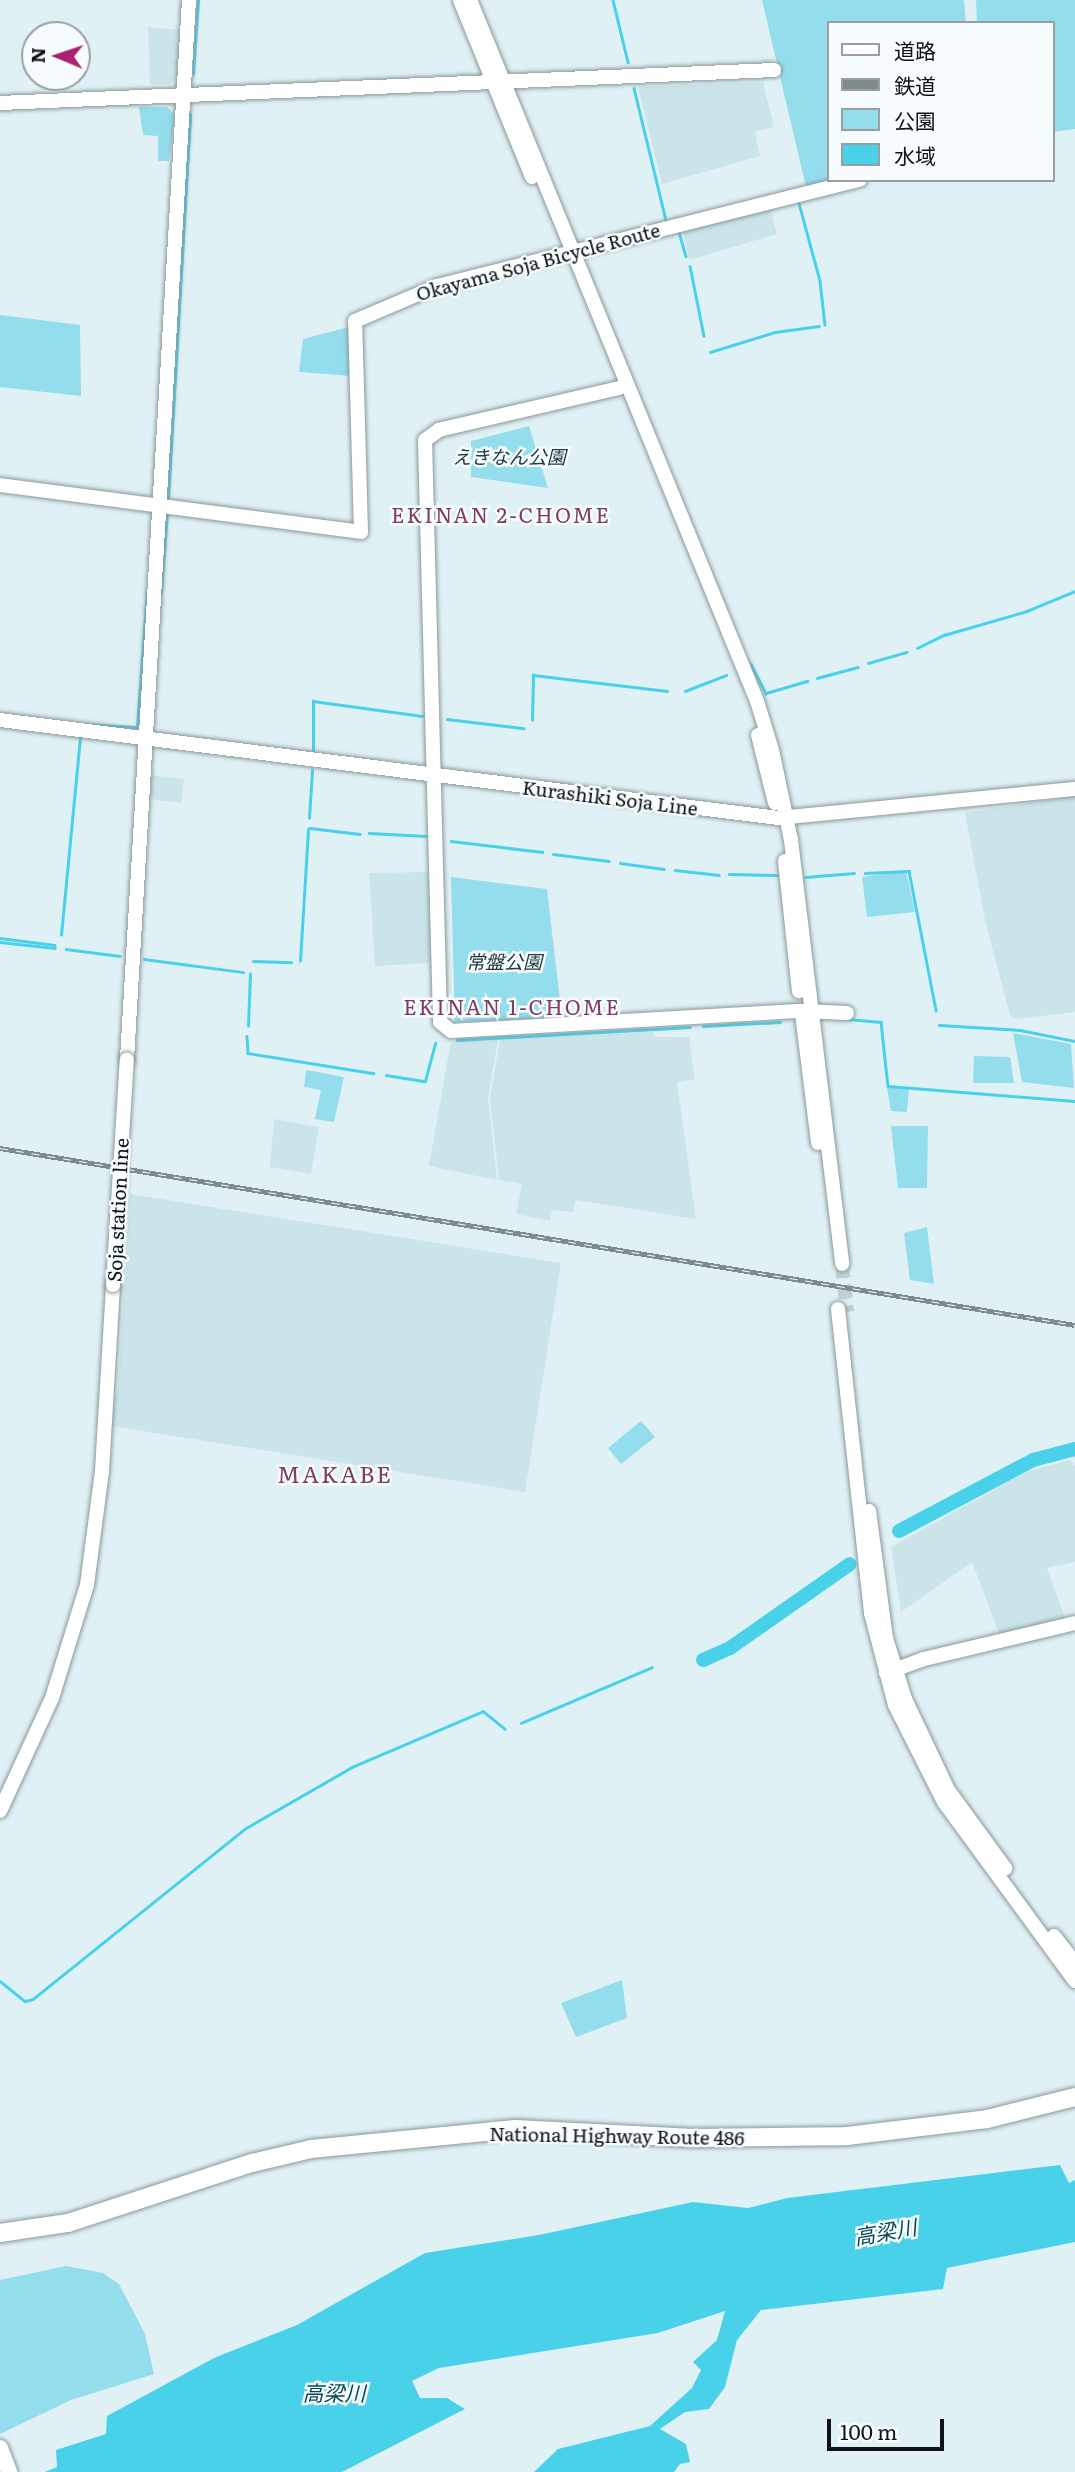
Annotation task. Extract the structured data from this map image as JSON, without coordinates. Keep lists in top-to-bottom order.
{
  "streets": {
    "highway": ["National Highway Route 486"],
    "street": ["Okayama Soja Bicycle Route", "Kurashiki Soja Line", "Soja station line"]
  },
  "crossings": [
    ["Okayama Soja Bicycle Route", "Soja station line"],
    ["Kurashiki Soja Line", "Soja station line"]
  ],
  "districts": ["EKINAN 2-CHOME", "EKINAN 1-CHOME", "MAKABE"],
  "water": ["高梁川"],
  "parks": ["えきなん公園", "常盤公園"],
  "legend": [
    "道路",
    "鉄道",
    "公園",
    "水域"
  ],
  "scale_bar": "100 m",
  "north": "left"
}
